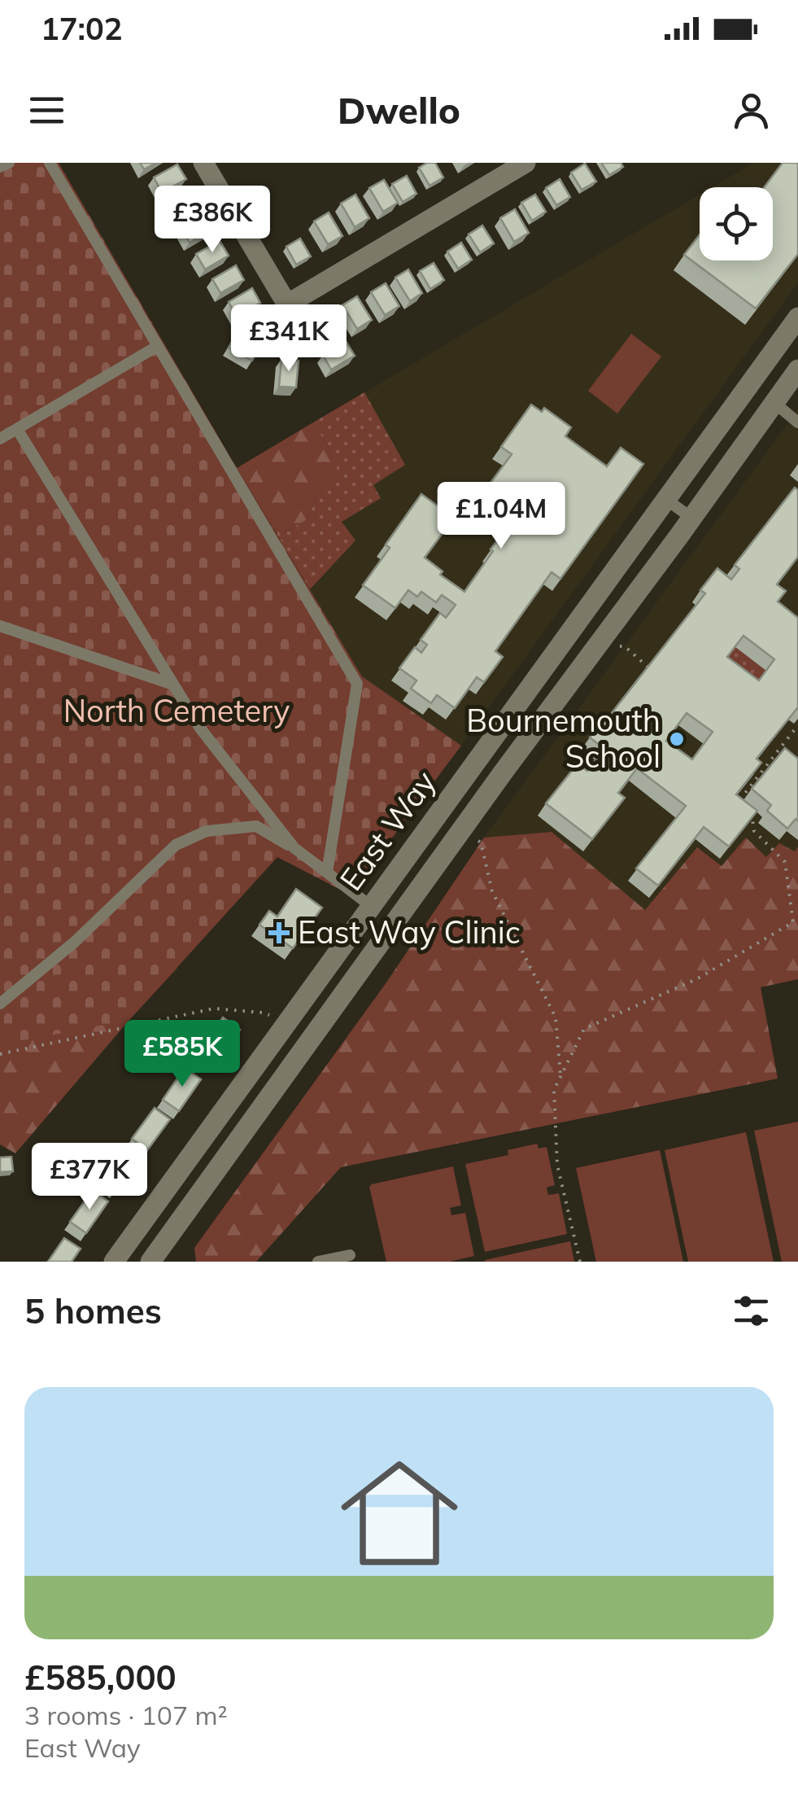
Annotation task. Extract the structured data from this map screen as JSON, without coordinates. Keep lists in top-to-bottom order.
{
  "streets": {
    "street": ["East Way"]
  },
  "parks": ["North Cemetery"],
  "places": {
    "other": ["Bournemouth School"],
    "health": ["East Way Clinic"]
  },
  "page": {
    "status": "17:02",
    "header": "Dwello",
    "price": [
      "£386K",
      "£341K",
      "£1.04M",
      "£585K",
      "£377K"
    ],
    "heading": "5 homes",
    "list": [
      {
        "name": "£585,000",
        "note": "3 rooms · 107 m² · East Way"
      }
    ]
  }
}
